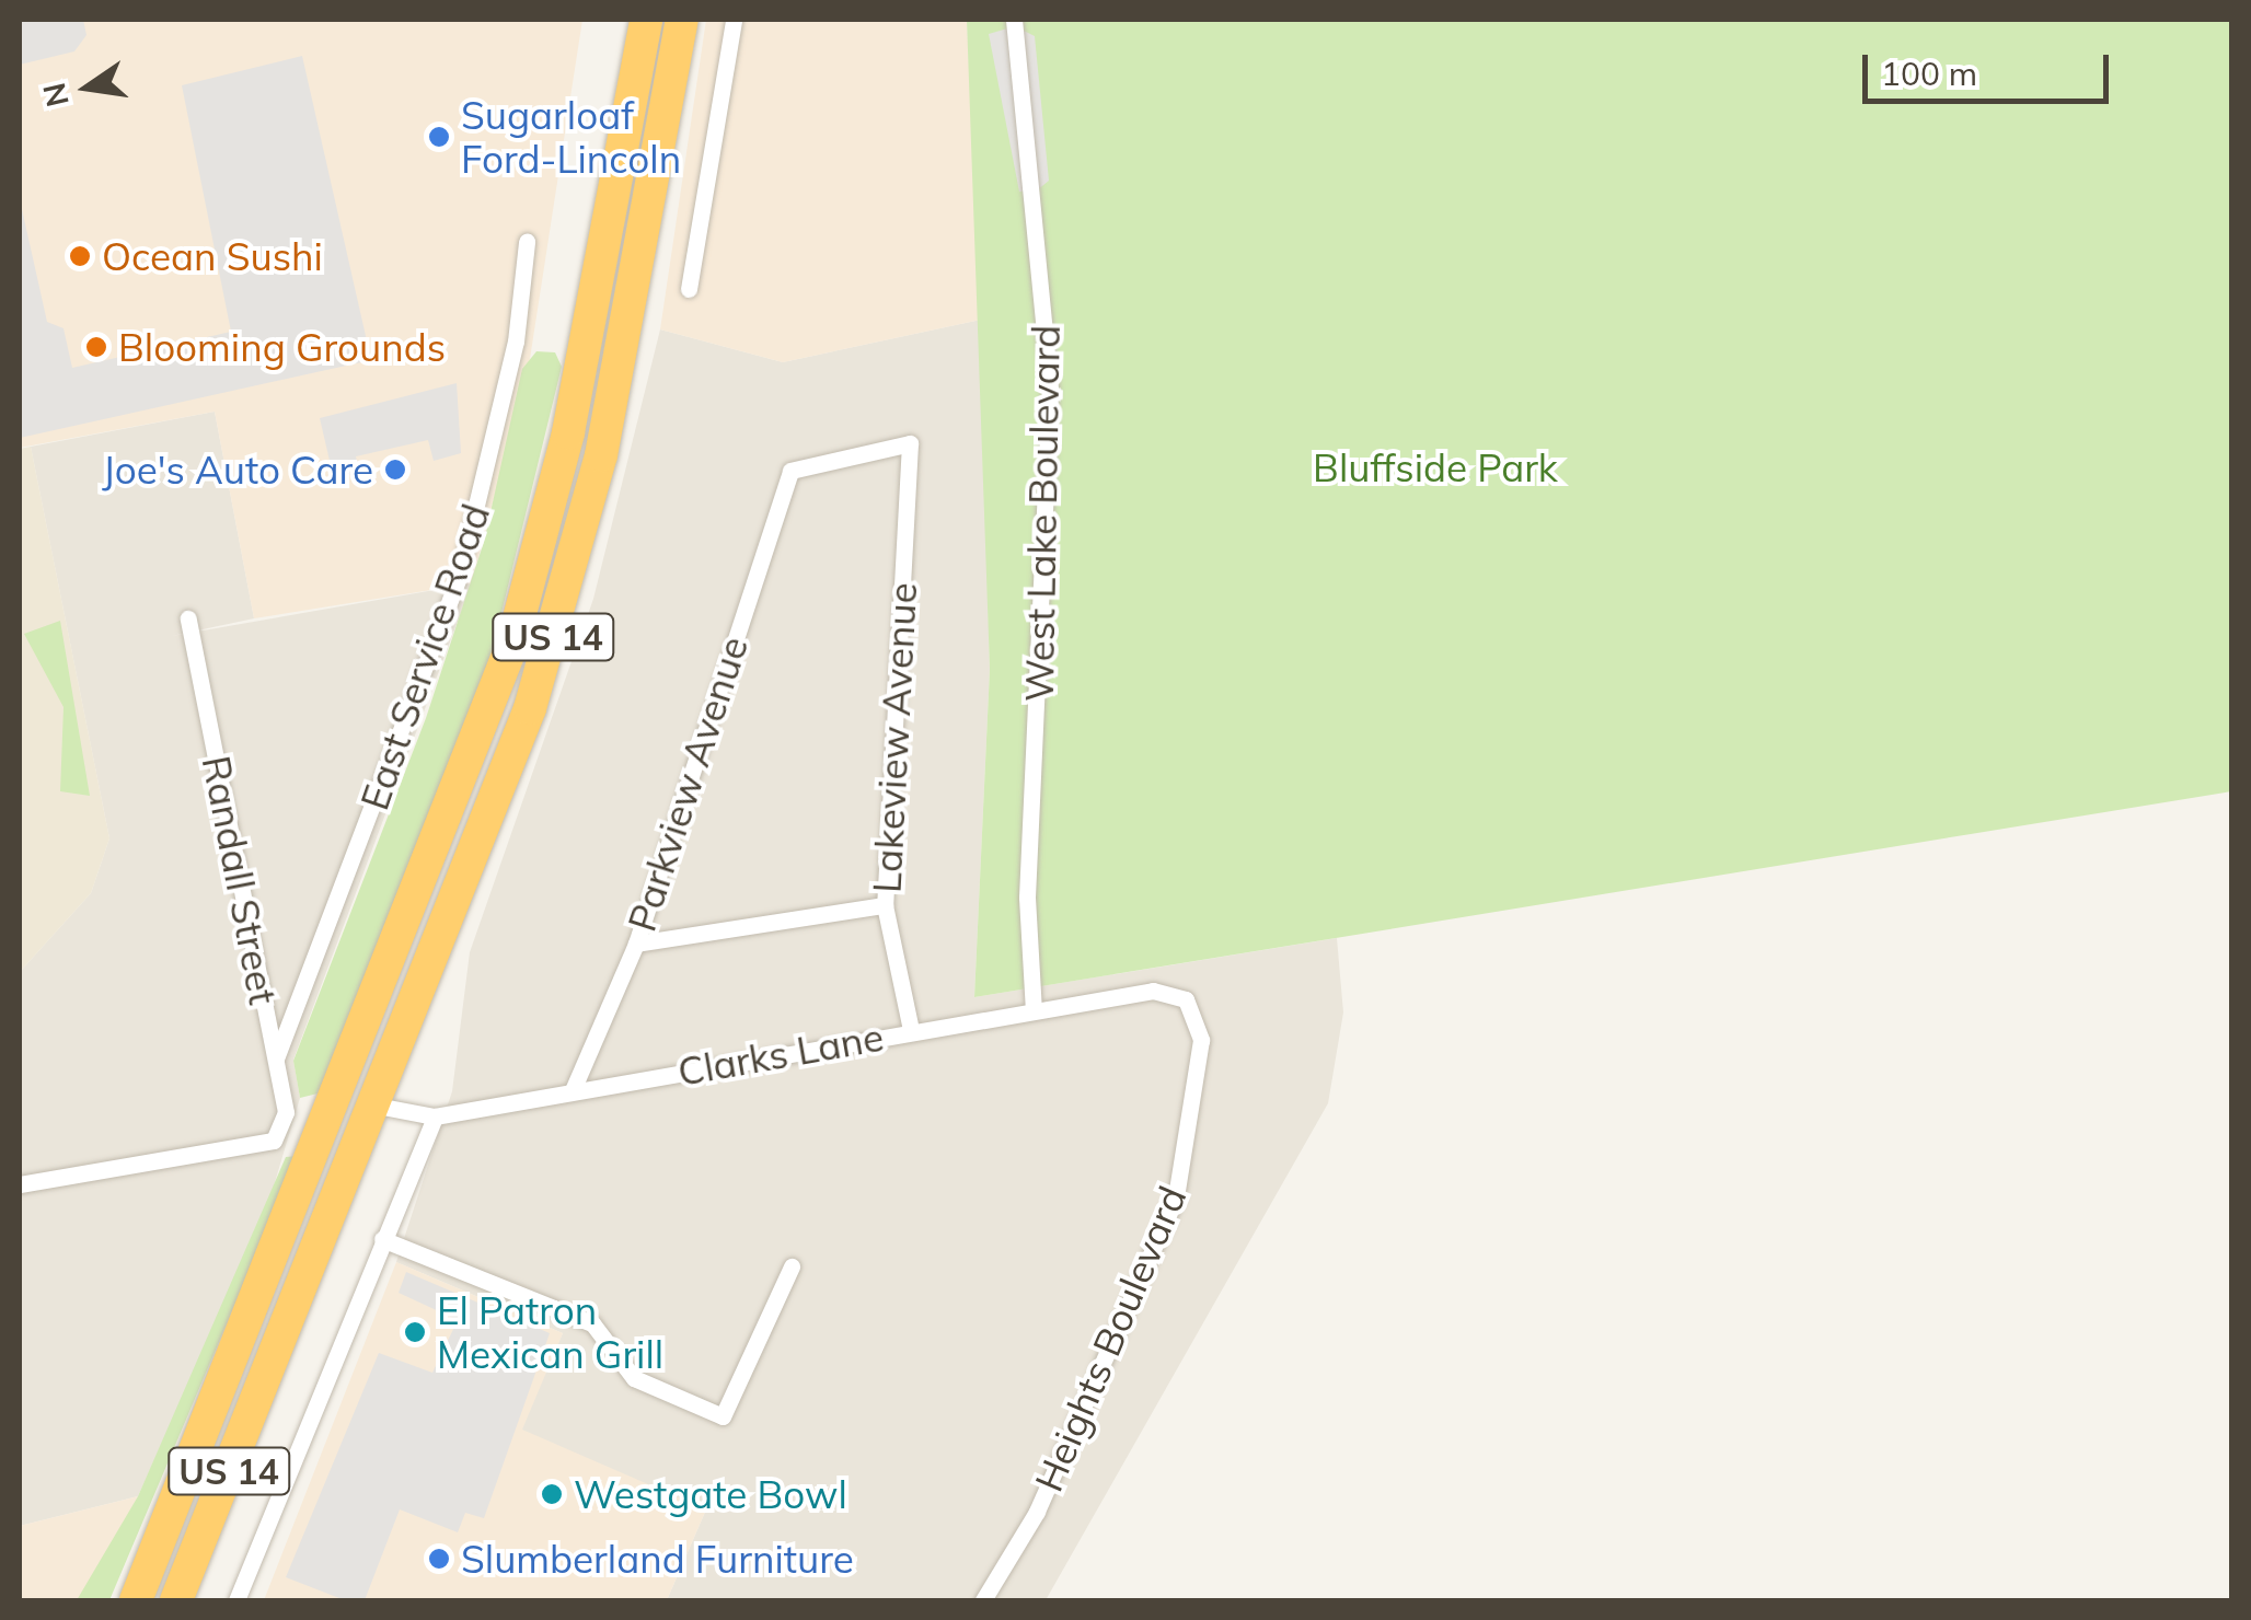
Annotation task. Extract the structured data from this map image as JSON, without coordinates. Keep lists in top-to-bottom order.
{
  "streets": {
    "highway": ["US 14"],
    "street": [
      "West Lake Boulevard",
      "East Service Road",
      "Lakeview Avenue",
      "Parkview Avenue",
      "Randall Street",
      "Clarks Lane",
      "Heights Boulevard"
    ]
  },
  "crossings": [
    ["West Lake Boulevard", "Clarks Lane"],
    ["US 14", "Clarks Lane"],
    ["East Service Road", "Randall Street"],
    ["Lakeview Avenue", "Parkview Avenue"],
    ["Lakeview Avenue", "Clarks Lane"],
    ["Parkview Avenue", "Clarks Lane"],
    ["Clarks Lane", "Heights Boulevard"]
  ],
  "parks": ["Bluffside Park"],
  "places": [
    "Sugarloaf Ford-Lincoln",
    "Ocean Sushi",
    "Blooming Grounds",
    "Joe's Auto Care",
    "El Patron Mexican Grill",
    "Westgate Bowl",
    "Slumberland Furniture"
  ],
  "scale_bar": "100 m",
  "north": "left"
}
